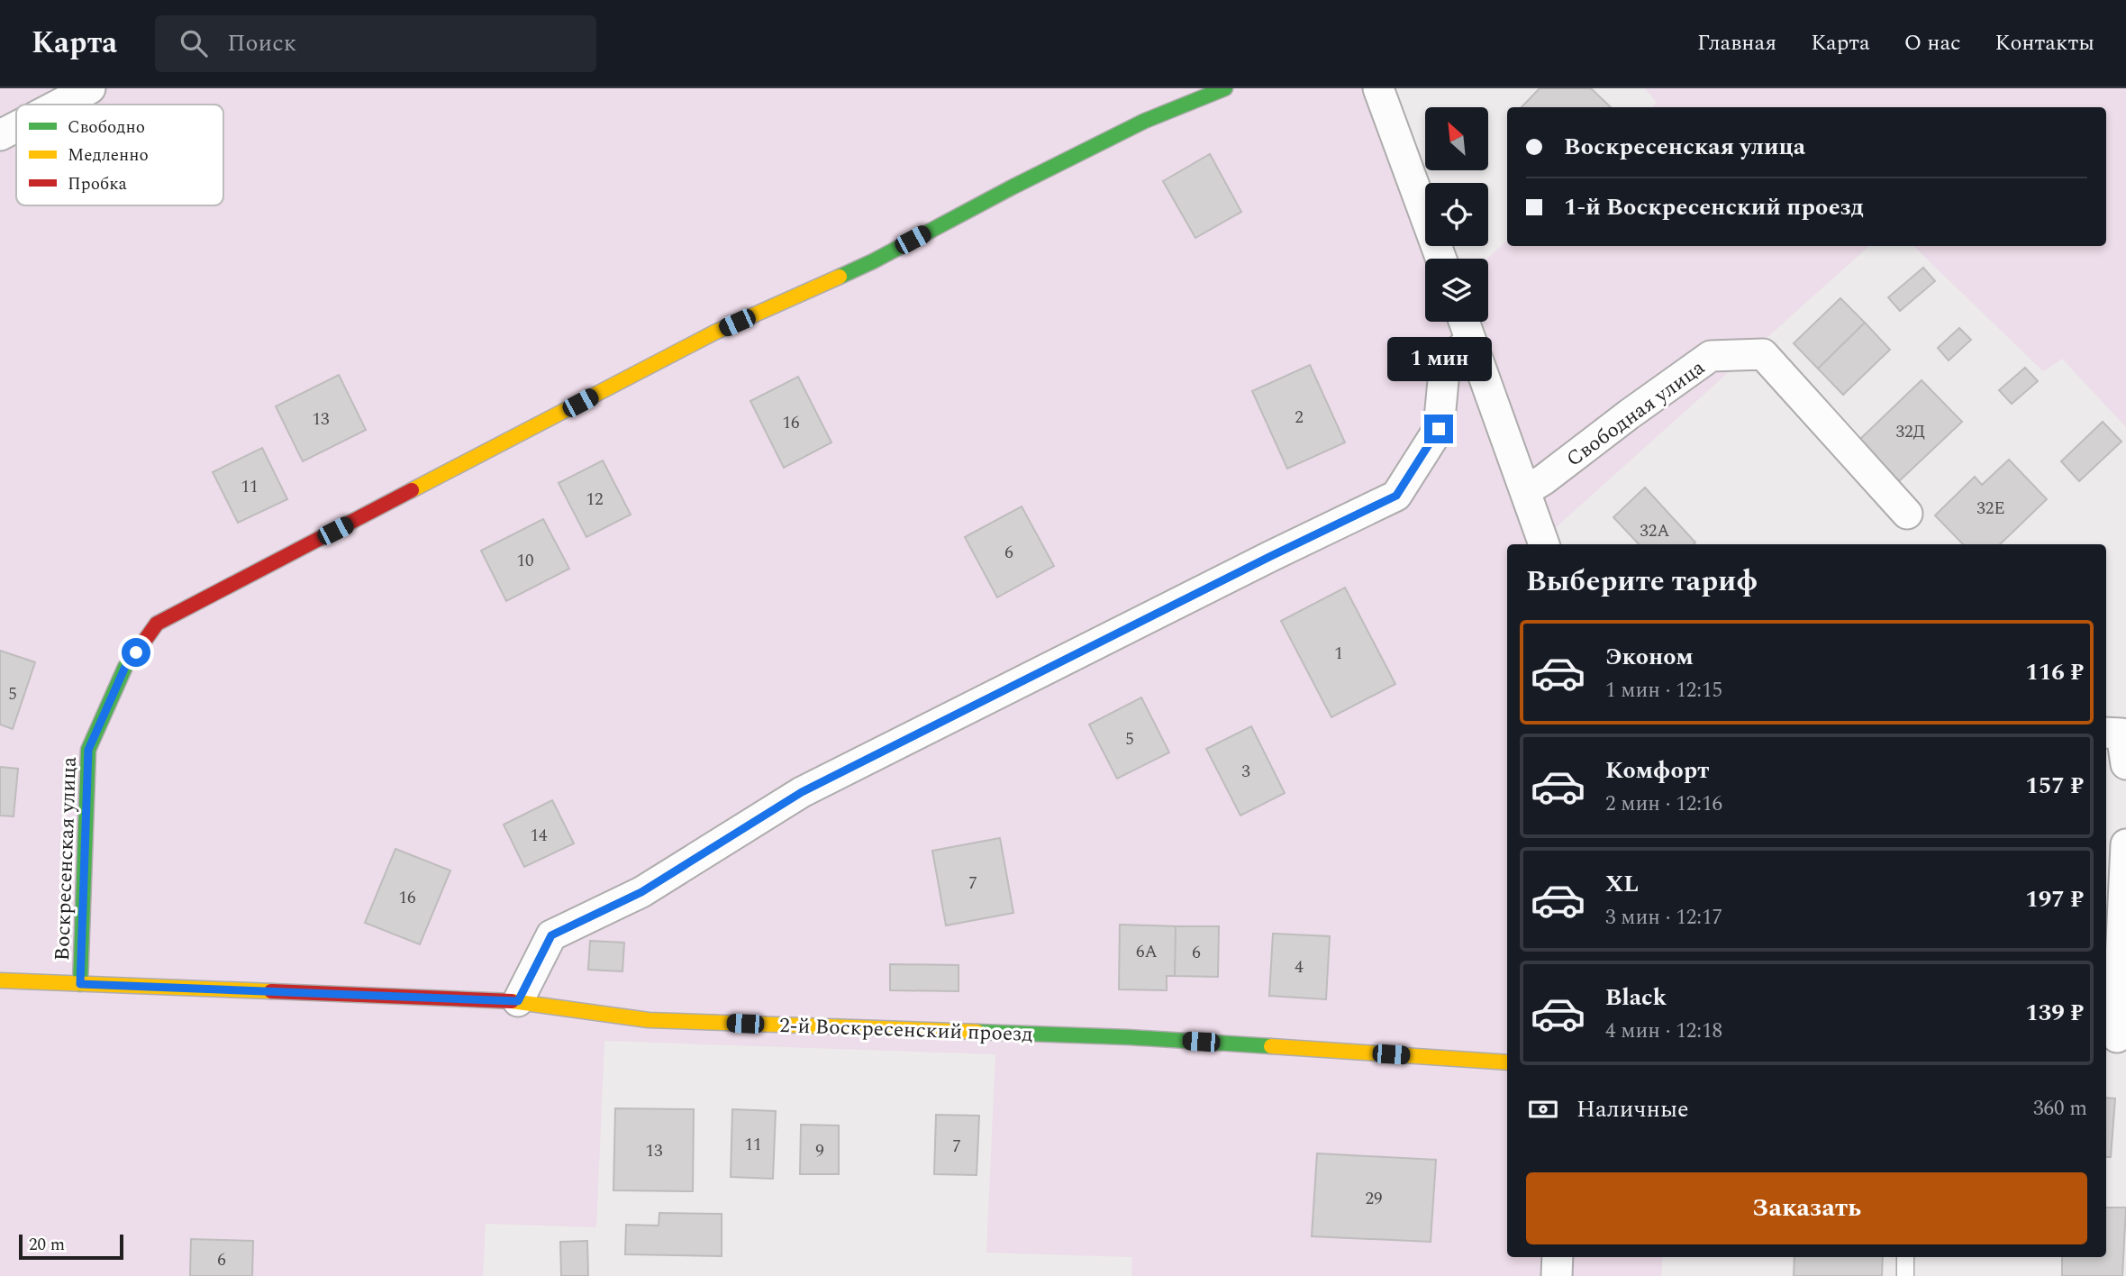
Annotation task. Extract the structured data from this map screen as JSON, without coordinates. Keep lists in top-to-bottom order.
{
  "streets": {
    "street": ["Свободная улица", "Воскресенская улица", "2-й Воскресенский проезд"]
  },
  "crossings": [
    ["Воскресенская улица", "2-й Воскресенский проезд"]
  ],
  "house_numbers": [
    "2",
    "13",
    "16",
    "32Д",
    "11",
    "12",
    "32Е",
    "32А",
    "6",
    "10",
    "1",
    "5",
    "5",
    "3",
    "14",
    "7",
    "16",
    "6А",
    "6",
    "4",
    "11",
    "7",
    "13",
    "9",
    "29",
    "6"
  ],
  "legend": ["Свободно", "Медленно", "Пробка"],
  "scale_bar": "20 m",
  "north": "top left",
  "page": {
    "header": "Карта",
    "search": "Поиск",
    "nav": [
      "Главная",
      "Карта",
      "О нас",
      "Контакты"
    ],
    "banner": ["Воскресенская улица", "1-й Воскресенский проезд"],
    "bubble": "1 мин",
    "heading": "Выберите тариф",
    "list": [
      {
        "name": "Эконом",
        "note": "1 мин · 12:15",
        "value": "116 ₽"
      },
      {
        "name": "Комфорт",
        "note": "2 мин · 12:16",
        "value": "157 ₽"
      },
      {
        "name": "XL",
        "note": "3 мин · 12:17",
        "value": "197 ₽"
      },
      {
        "name": "Black",
        "note": "4 мин · 12:18",
        "value": "139 ₽"
      }
    ],
    "pay": ["Наличные", "360 m"],
    "buttons": "Заказать",
    "scale": "20 m"
  }
}
